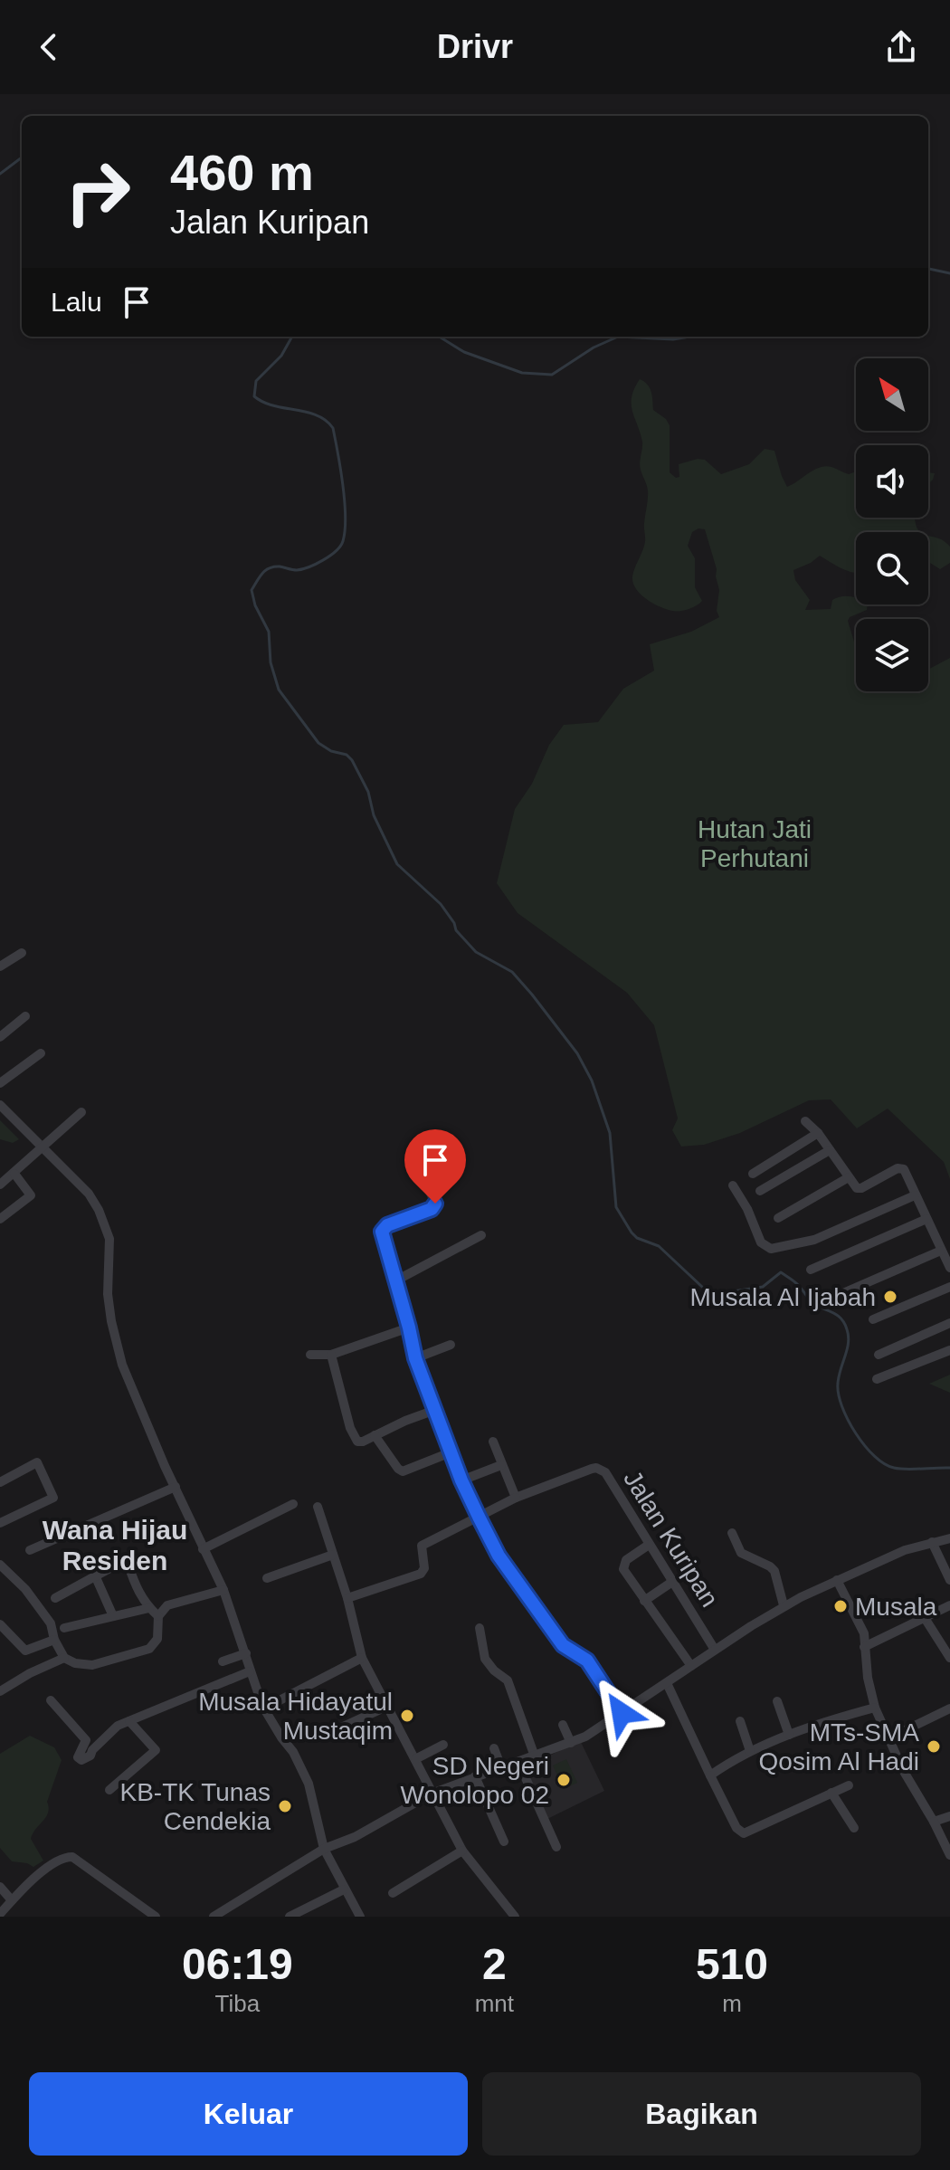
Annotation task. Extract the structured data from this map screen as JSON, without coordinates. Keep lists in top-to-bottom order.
{
  "streets": {
    "street": ["Jalan Kuripan"]
  },
  "districts": ["Wana Hijau Residen"],
  "parks": ["Hutan Jati Perhutani"],
  "places": [
    "Musala Al Ijabah",
    "Musala",
    "Musala Hidayatul Mustaqim",
    "MTs-SMA Qosim Al Hadi",
    "SD Negeri Wonolopo 02",
    "KB-TK Tunas Cendekia"
  ],
  "north": "top left",
  "page": {
    "header": "Drivr",
    "turn": ["460 m", "Jalan Kuripan"],
    "then": "Lalu",
    "eta": [
      "06:19",
      "Tiba",
      "2",
      "mnt",
      "510",
      "m"
    ],
    "buttons": ["Keluar", "Bagikan"]
  }
}
